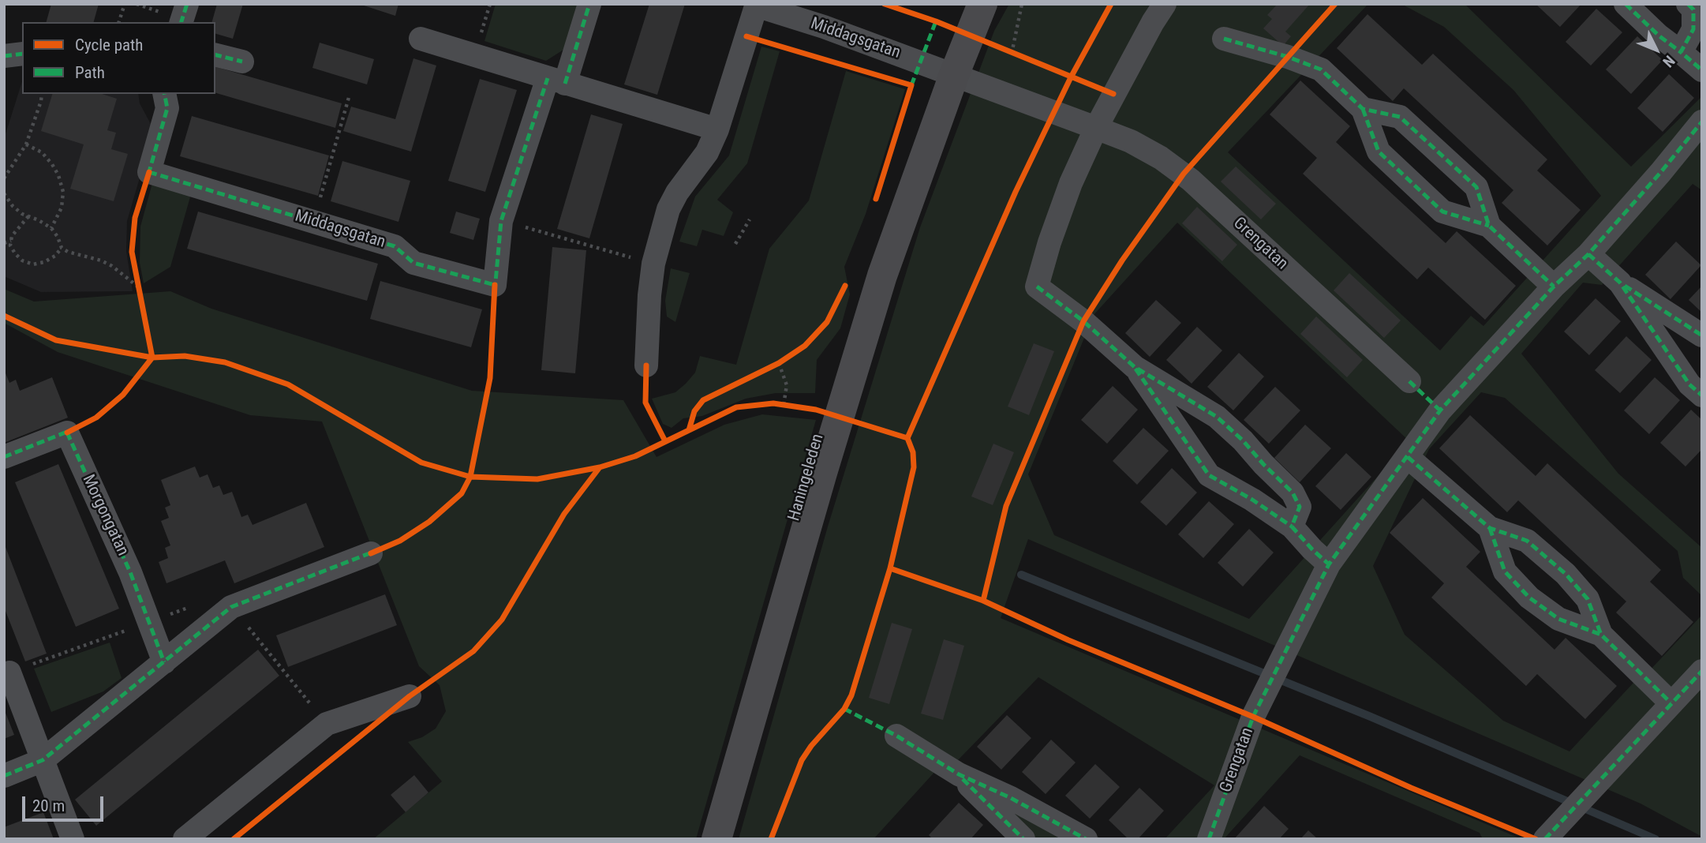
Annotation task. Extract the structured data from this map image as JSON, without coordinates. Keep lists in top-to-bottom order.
{
  "streets": {
    "main road": ["Haningeleden"],
    "street": ["Middagsgatan", "Grengatan", "Morgongatan"]
  },
  "crossings": [
    ["Middagsgatan", "Grengatan"],
    ["Middagsgatan", "Haningeleden"],
    ["Grengatan", "Haningeleden"]
  ],
  "legend": ["Cycle path", "Path"],
  "scale_bar": "20 m",
  "north": "bottom right"
}
